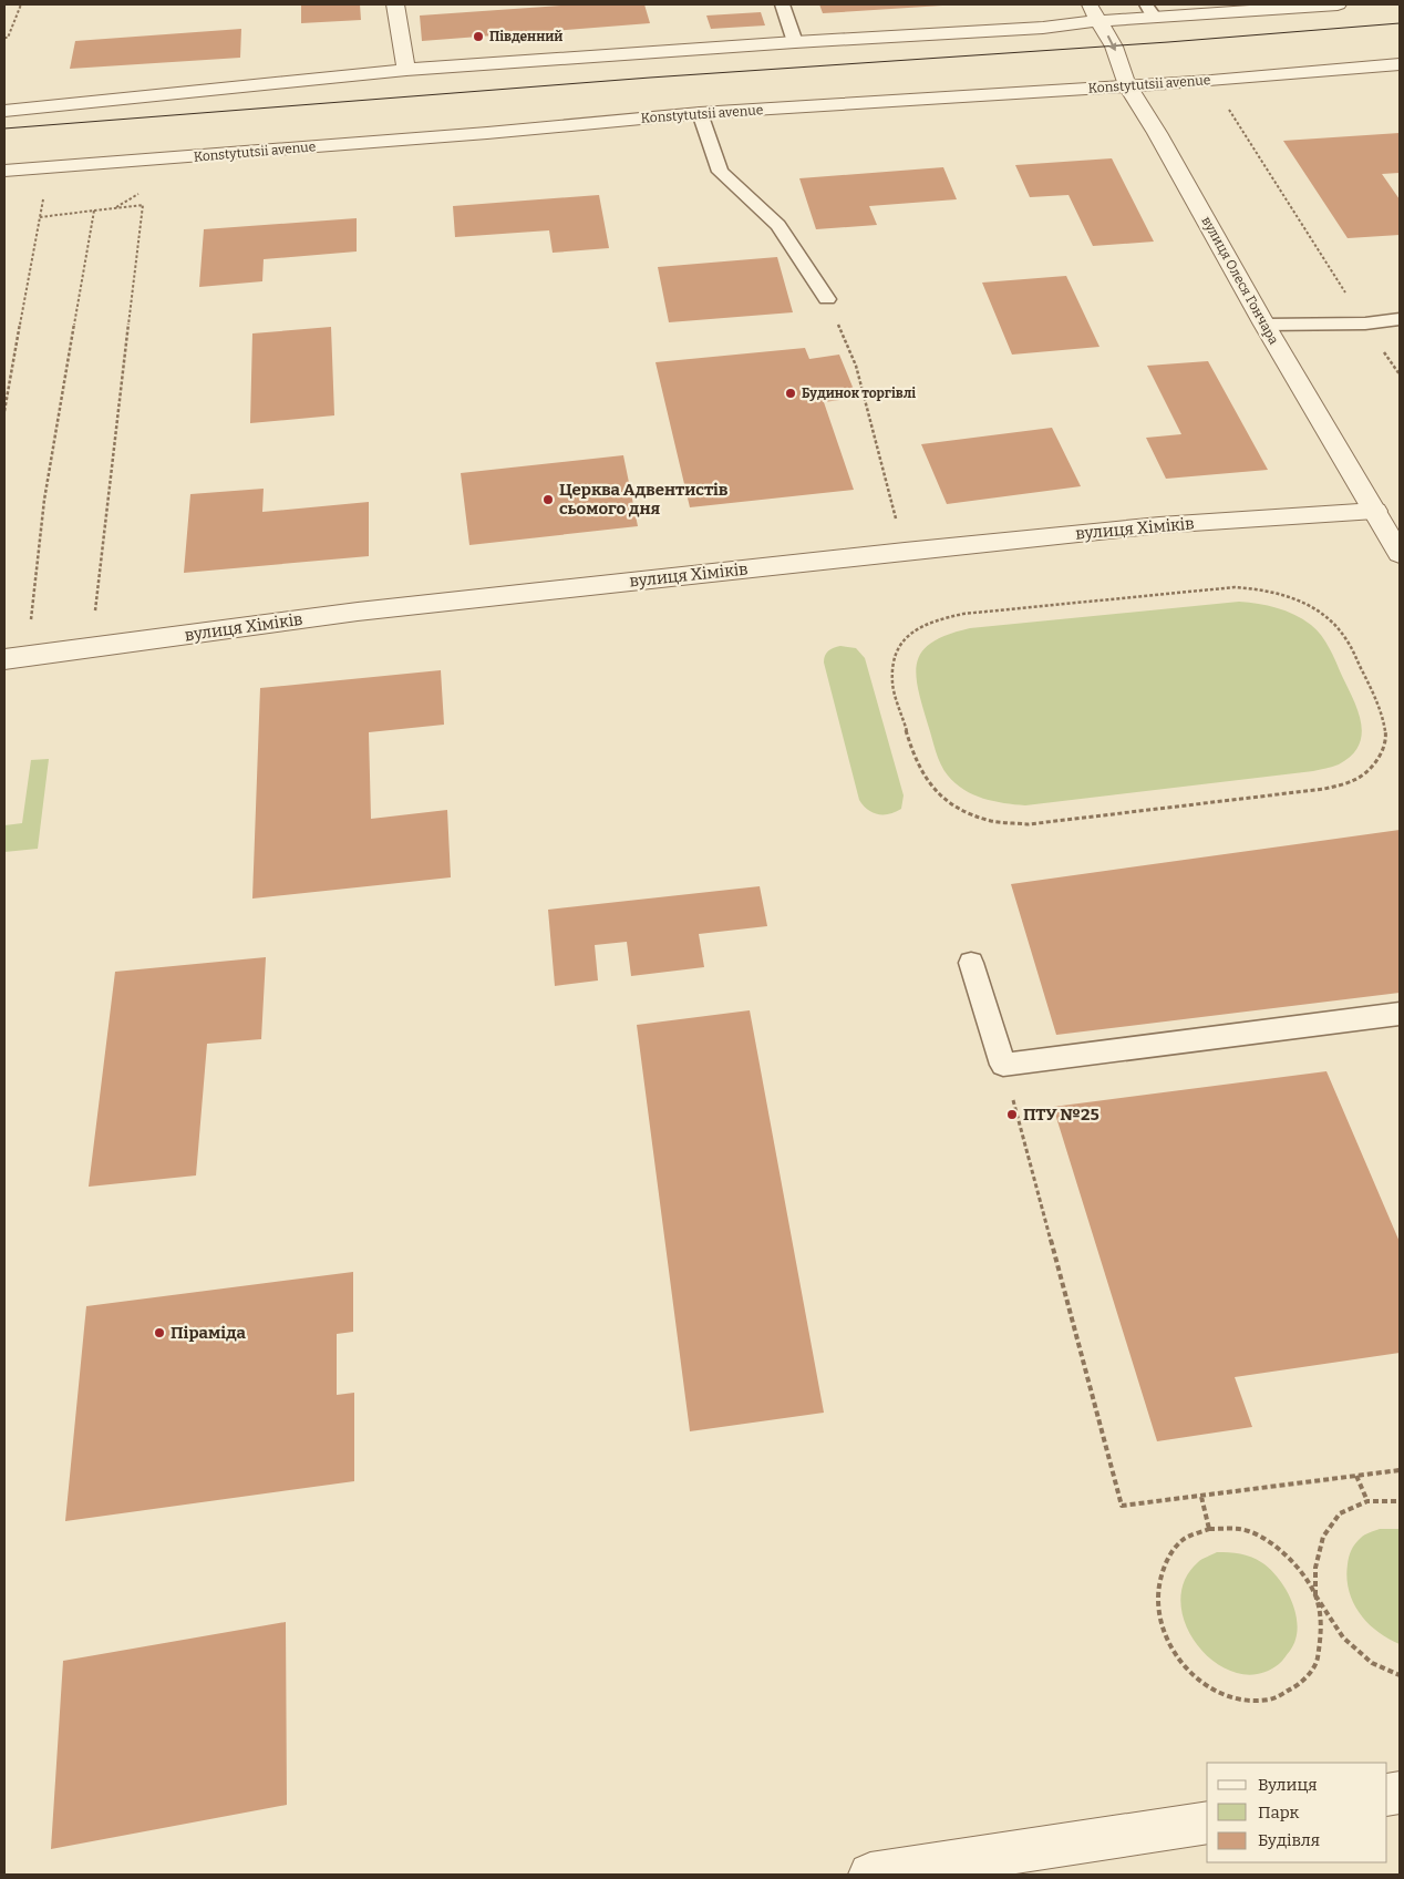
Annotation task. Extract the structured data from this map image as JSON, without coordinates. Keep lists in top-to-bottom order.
{
  "streets": {
    "street": ["Konstytutsii avenue", "вулиця Олеся Гончара", "вулиця Хіміків"]
  },
  "crossings": [
    ["Konstytutsii avenue", "вулиця Олеся Гончара"],
    ["вулиця Олеся Гончара", "вулиця Хіміків"]
  ],
  "places": [
    "Південний",
    "Будинок торгівлі",
    "Церква Адвентистів сьомого дня",
    "ПТУ №25",
    "Піраміда"
  ],
  "legend": ["Вулиця", "Парк", "Будівля"]
}
